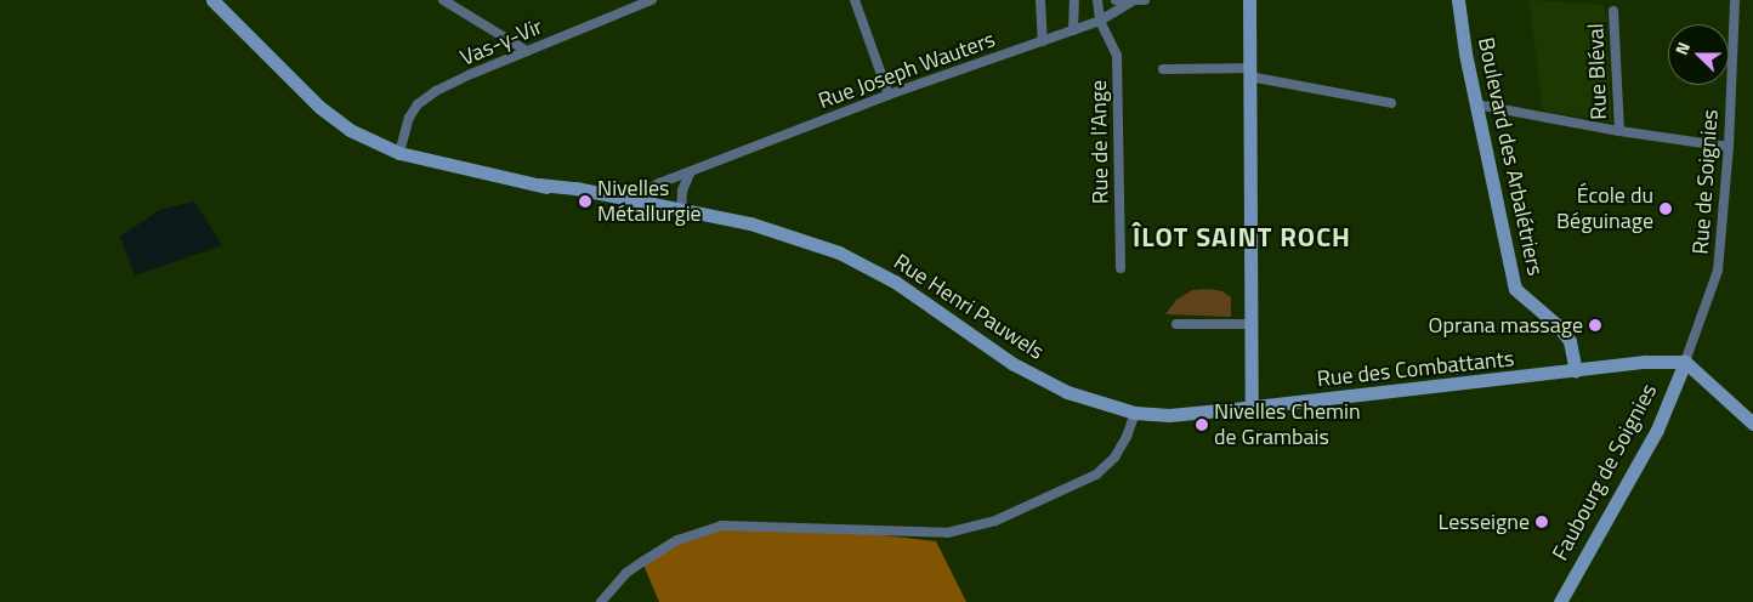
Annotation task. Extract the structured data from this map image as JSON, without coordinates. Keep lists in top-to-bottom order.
{
  "streets": {
    "main road": [
      "Boulevard des Arbalétriers",
      "Rue Henri Pauwels",
      "Rue des Combattants",
      "Faubourg de Soignies"
    ],
    "street": [
      "Vas-y-Vir",
      "Rue Joseph Wauters",
      "Rue Bléval",
      "Rue de l'Ange",
      "Rue de Soignies"
    ]
  },
  "crossings": [
    ["Vas-y-Vir", "Rue Henri Pauwels"],
    ["Rue Joseph Wauters", "Rue de l'Ange"],
    ["Rue Joseph Wauters", "Rue Henri Pauwels"],
    ["Boulevard des Arbalétriers", "Rue des Combattants"],
    ["Rue de Soignies", "Rue des Combattants"],
    ["Rue de Soignies", "Faubourg de Soignies"],
    ["Rue Henri Pauwels", "Rue des Combattants"],
    ["Rue des Combattants", "Faubourg de Soignies"]
  ],
  "districts": ["ÎLOT SAINT ROCH"],
  "places": [
    "Nivelles Métallurgie",
    "École du Béguinage",
    "Oprana massage",
    "Nivelles Chemin de Grambais",
    "Lesseigne"
  ],
  "north": "left"
}
